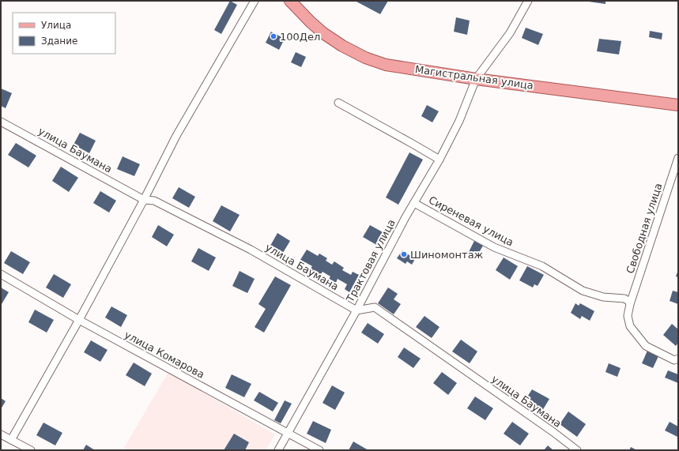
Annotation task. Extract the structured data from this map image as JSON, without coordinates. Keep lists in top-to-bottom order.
{
  "streets": {
    "main road": ["Магистральная улица"],
    "street": [
      "улица Баумана",
      "Сиреневая улица",
      "Свободная улица",
      "Трактовая улица",
      "улица Комарова"
    ]
  },
  "crossings": [
    ["Магистральная улица", "Трактовая улица"],
    ["улица Баумана", "Трактовая улица"],
    ["Сиреневая улица", "Свободная улица"],
    ["Сиреневая улица", "Трактовая улица"],
    ["Трактовая улица", "улица Комарова"]
  ],
  "places": ["100Дел", "Шиномонтаж"],
  "legend": ["Улица", "Здание"]
}
